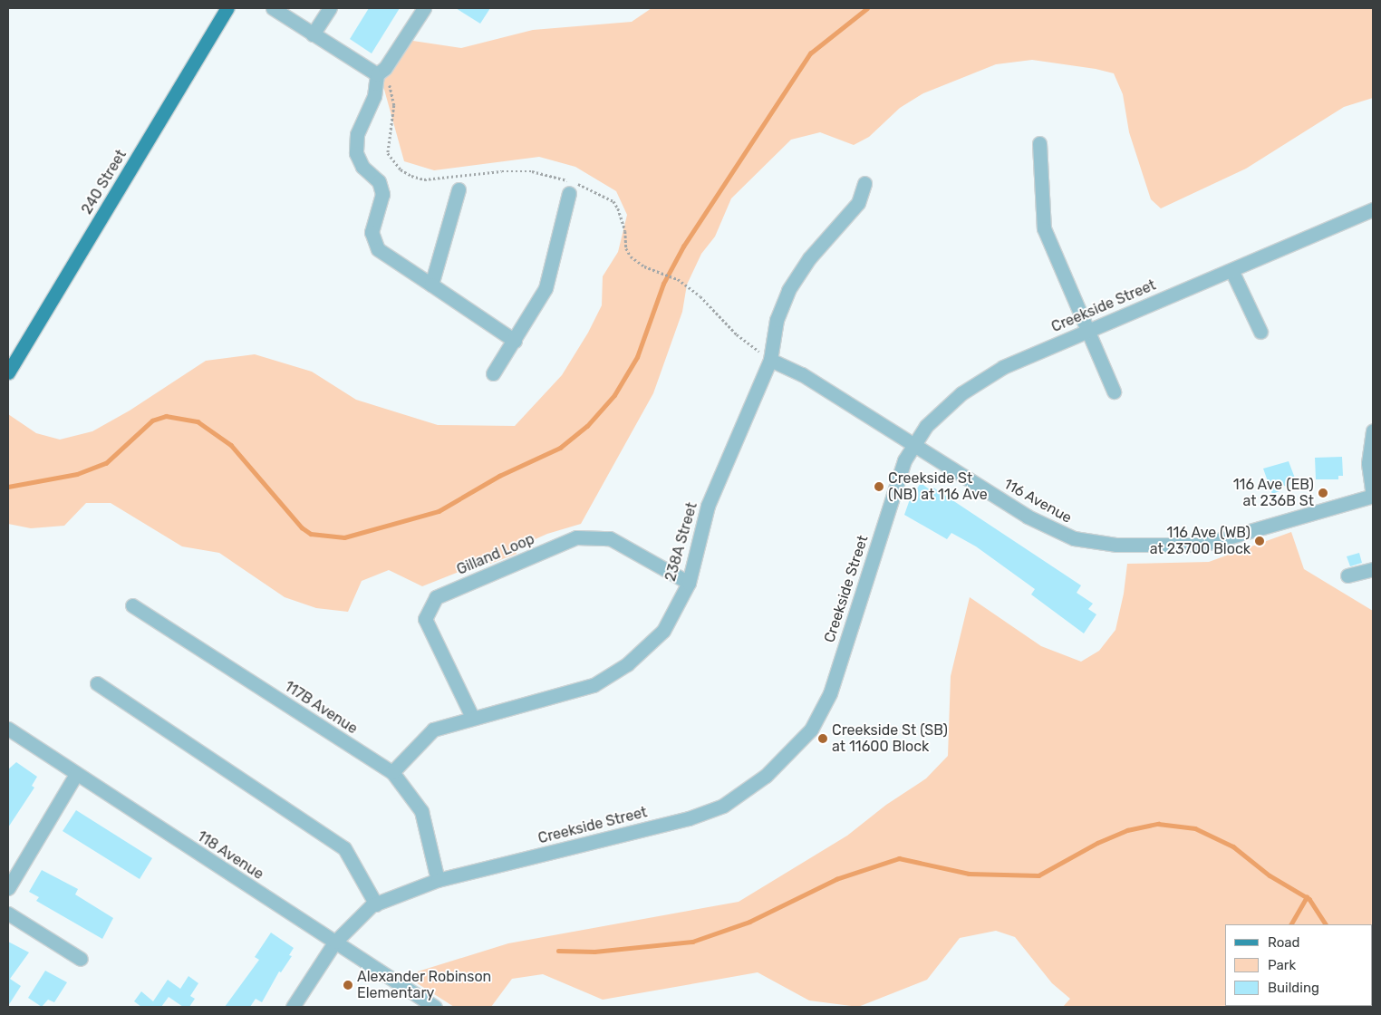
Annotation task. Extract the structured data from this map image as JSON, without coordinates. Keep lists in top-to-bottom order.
{
  "streets": {
    "main road": ["240 Street"],
    "street": [
      "Creekside Street",
      "116 Avenue",
      "238A Street",
      "Gilland Loop",
      "117B Avenue",
      "118 Avenue"
    ]
  },
  "crossings": [
    ["Creekside Street", "116 Avenue"],
    ["Creekside Street", "117B Avenue"],
    ["Creekside Street", "118 Avenue"],
    ["116 Avenue", "238A Street"],
    ["238A Street", "Gilland Loop"],
    ["238A Street", "117B Avenue"]
  ],
  "places": [
    "Creekside St (NB) at 116 Ave",
    "116 Ave (EB) at 236B St",
    "116 Ave (WB) at 23700 Block",
    "Creekside St (SB) at 11600 Block",
    "Alexander Robinson Elementary"
  ],
  "legend": ["Road", "Park", "Building"]
}
